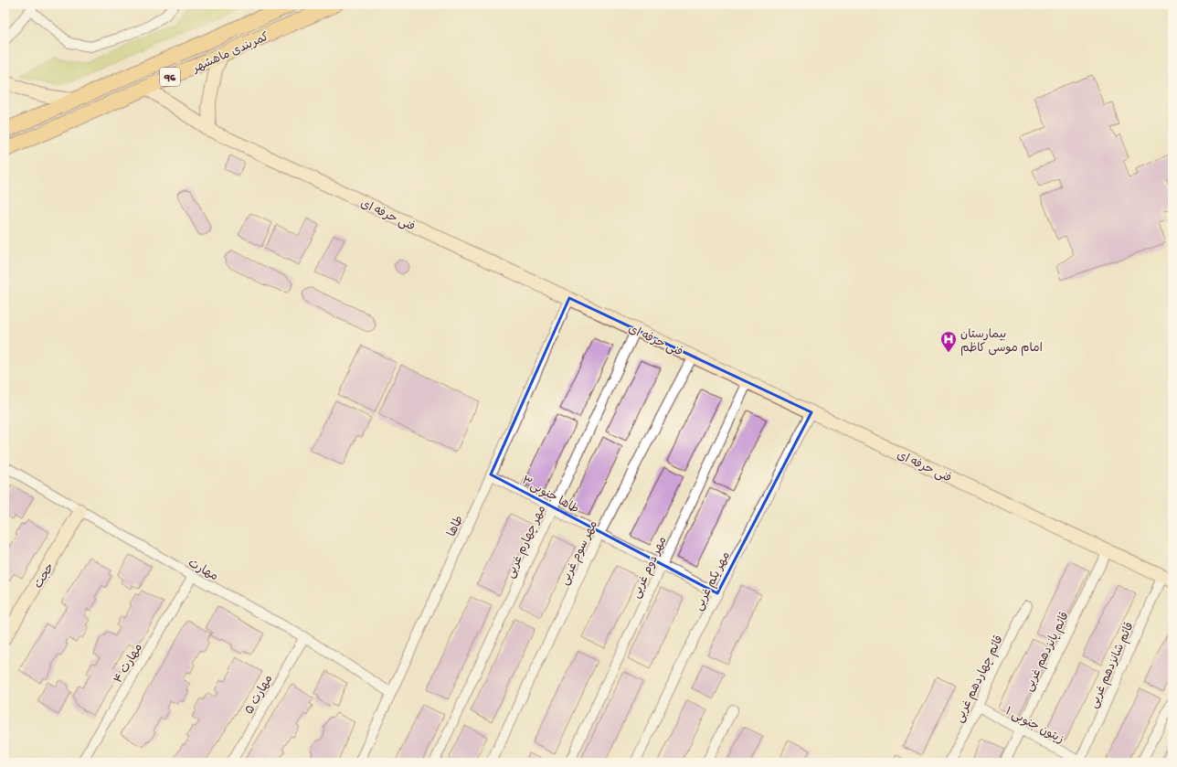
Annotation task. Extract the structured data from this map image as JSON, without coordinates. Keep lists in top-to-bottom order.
{
  "streets": {
    "main road": ["کمربندی ماهشهر", "96"],
    "street": [
      "فنی حرفه ای",
      "طاها جنوبی۳",
      "طاها",
      "مهر چهارم غربی",
      "مهر سوم غربی",
      "مهر دوم غربی",
      "مهارت",
      "حجت",
      "مهر یکم غربی",
      "قائم پانزدهم غربی",
      "مهارت ۴",
      "قائم شانزدهم غربی",
      "قائم چهاردهم غربی",
      "مهارت ۵",
      "زیتون جنوبی ۱"
    ]
  },
  "crossings": [
    ["کمربندی ماهشهر", "فنی حرفه ای"],
    ["فنی حرفه ای", "طاها"],
    ["فنی حرفه ای", "مهر چهارم غربی"],
    ["فنی حرفه ای", "مهر سوم غربی"],
    ["فنی حرفه ای", "مهر دوم غربی"],
    ["فنی حرفه ای", "مهر یکم غربی"],
    ["فنی حرفه ای", "قائم پانزدهم غربی"],
    ["فنی حرفه ای", "قائم شانزدهم غربی"],
    ["طاها جنوبی۳", "طاها"],
    ["طاها جنوبی۳", "مهر چهارم غربی"],
    ["طاها جنوبی۳", "مهر سوم غربی"],
    ["طاها جنوبی۳", "مهر دوم غربی"],
    ["طاها جنوبی۳", "مهر یکم غربی"],
    ["طاها", "مهارت"],
    ["مهارت", "حجت"],
    ["مهارت", "مهارت ۴"],
    ["مهارت", "مهارت ۵"],
    ["قائم پانزدهم غربی", "زیتون جنوبی ۱"],
    ["قائم شانزدهم غربی", "زیتون جنوبی ۱"],
    ["قائم چهاردهم غربی", "زیتون جنوبی ۱"]
  ],
  "places": {
    "hospital": ["بیمارستان امام موسی کاظم"]
  }
}
